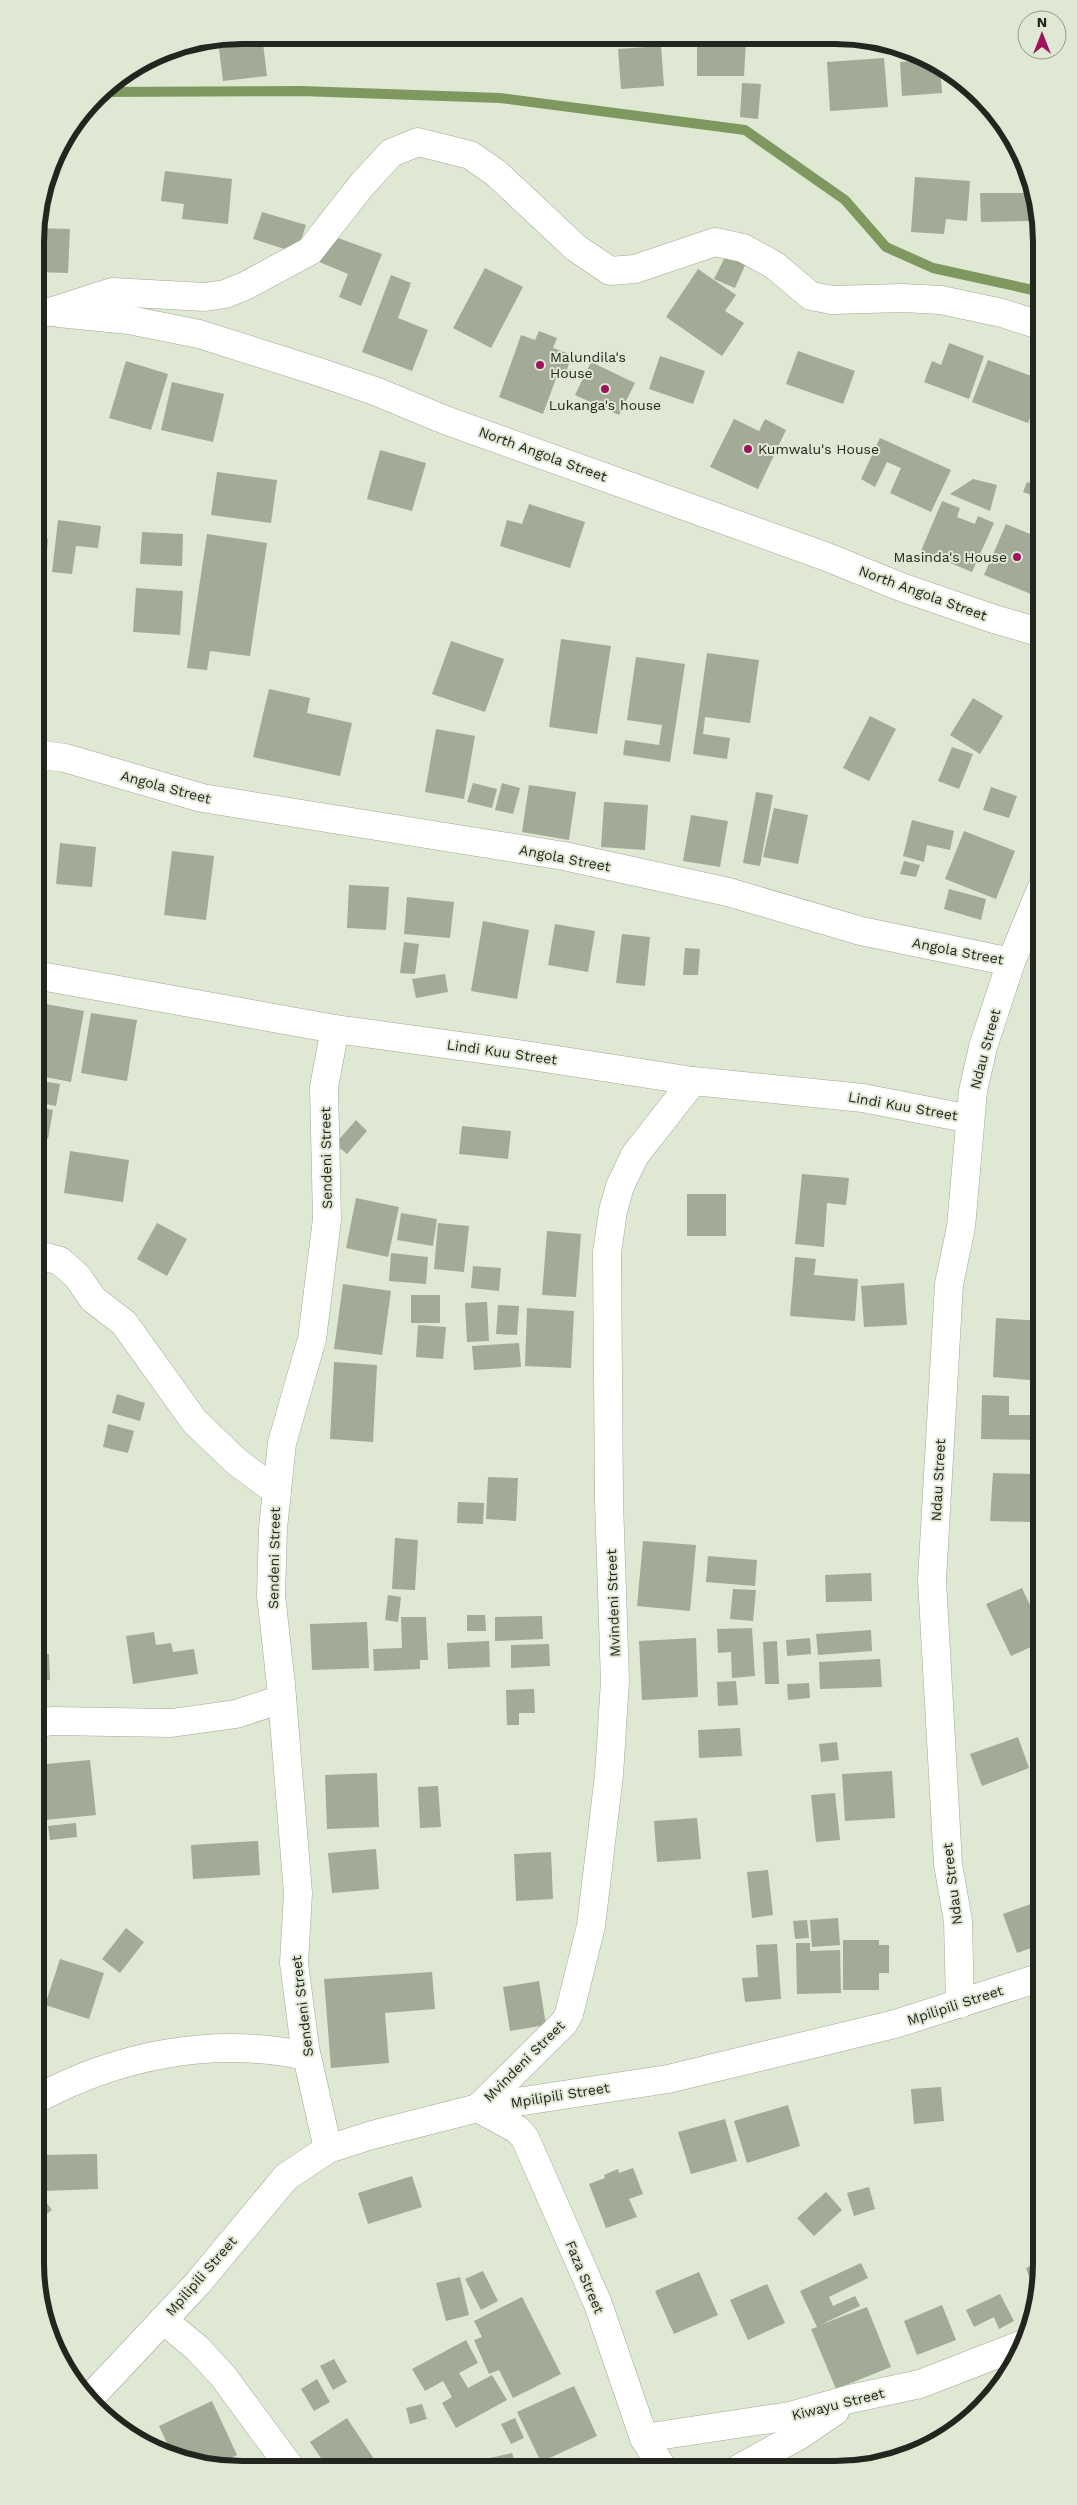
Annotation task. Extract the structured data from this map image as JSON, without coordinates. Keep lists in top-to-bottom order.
{
  "streets": {
    "street": [
      "North Angola Street",
      "Angola Street",
      "Ndau Street",
      "Lindi Kuu Street",
      "Sendeni Street",
      "Mvindeni Street",
      "Mpilipili Street",
      "Faza Street",
      "Kiwayu Street"
    ]
  },
  "crossings": [
    ["Angola Street", "Ndau Street"],
    ["Ndau Street", "Lindi Kuu Street"],
    ["Ndau Street", "Mpilipili Street"],
    ["Lindi Kuu Street", "Sendeni Street"],
    ["Lindi Kuu Street", "Mvindeni Street"],
    ["Sendeni Street", "Mpilipili Street"],
    ["Mvindeni Street", "Mpilipili Street"],
    ["Mvindeni Street", "Faza Street"],
    ["Mpilipili Street", "Faza Street"],
    ["Faza Street", "Kiwayu Street"]
  ],
  "places": [
    "Malundila's House",
    "Lukanga's house",
    "Kumwalu's House",
    "Masinda's House"
  ],
  "north": "top"
}
